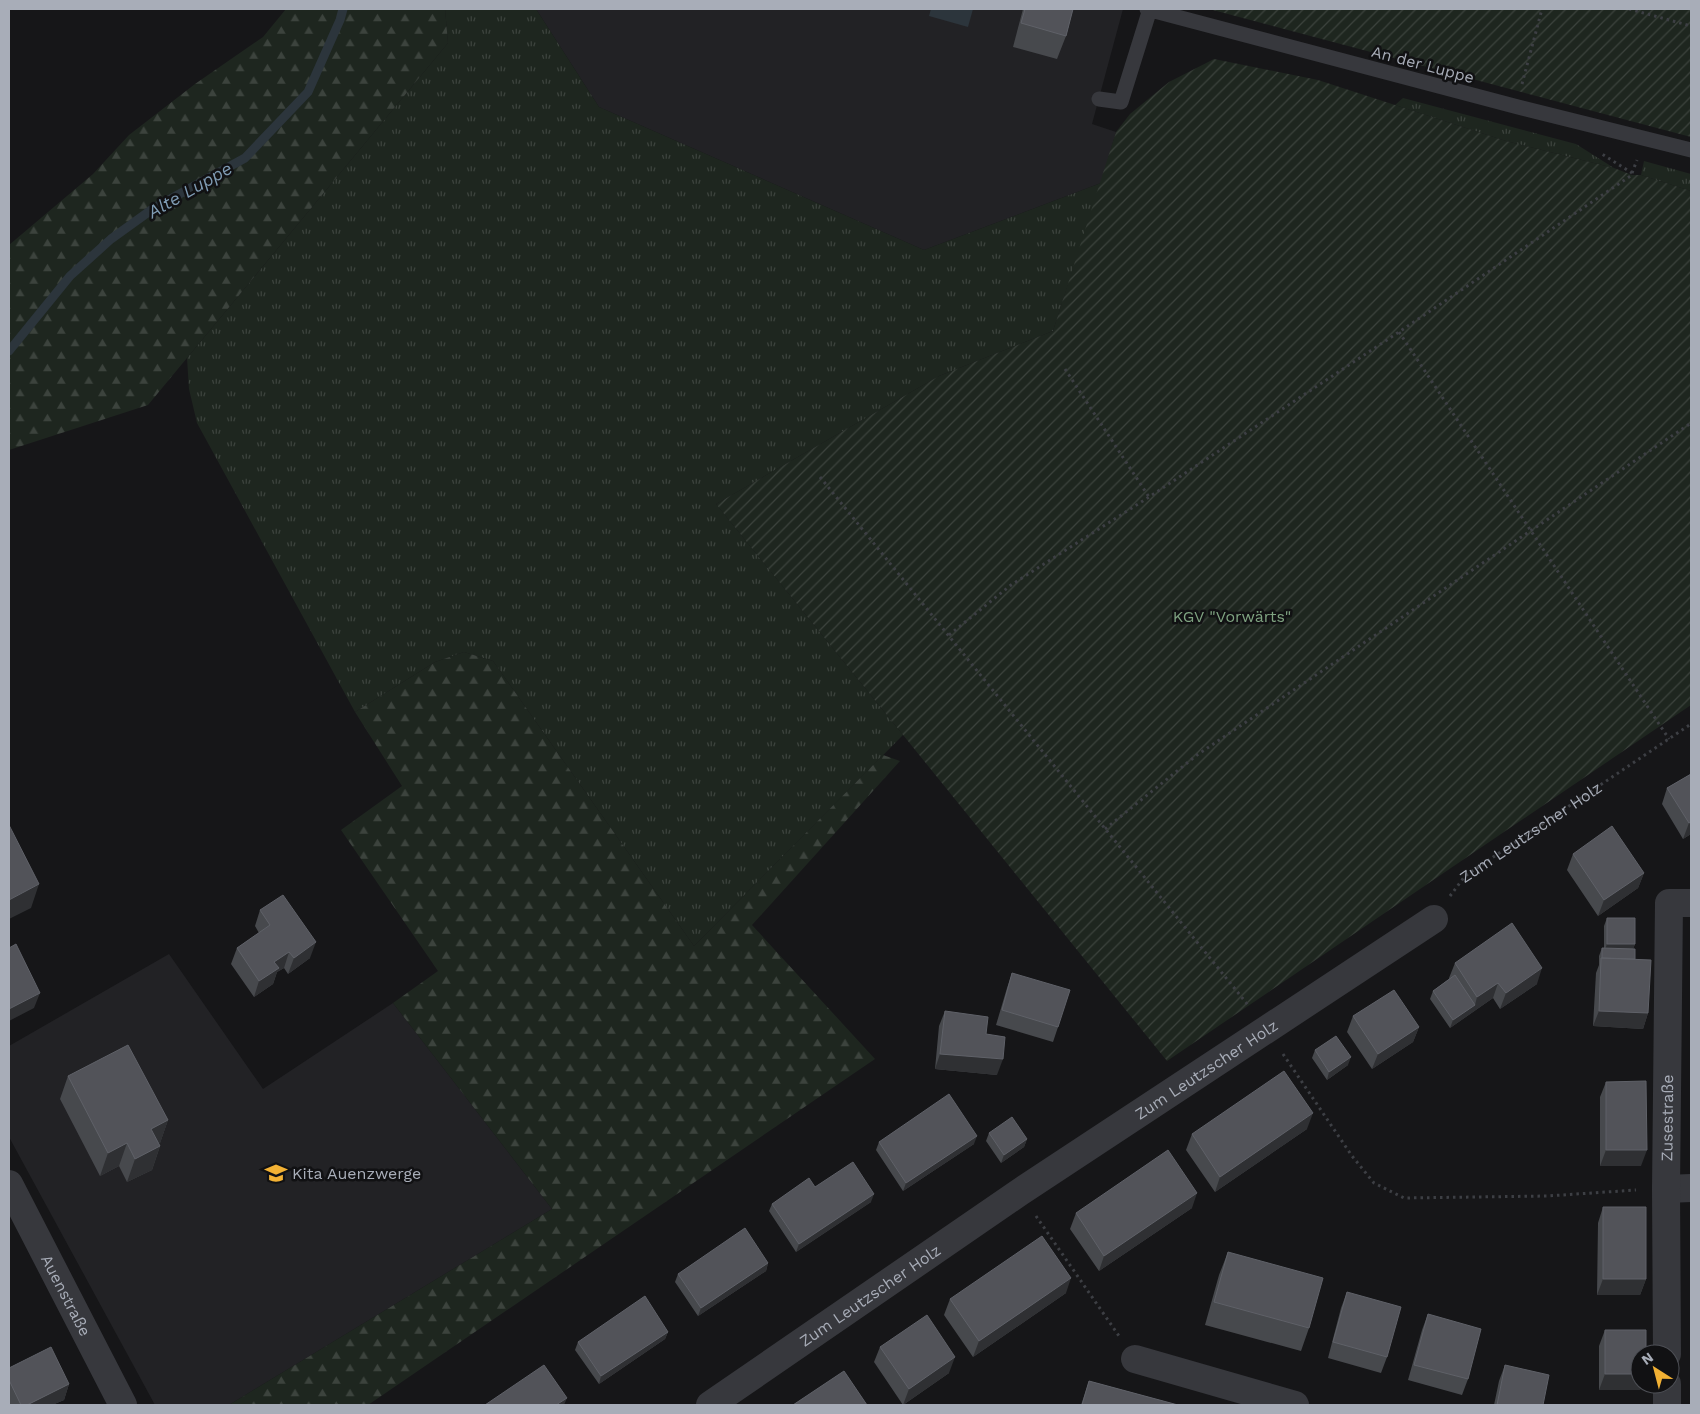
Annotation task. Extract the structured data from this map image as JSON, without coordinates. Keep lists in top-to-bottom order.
{
  "streets": {
    "street": ["Zum Leutzscher Holz", "Zusestraße", "Auenstraße"],
    "lane": ["An der Luppe"]
  },
  "water": ["Alte Luppe"],
  "parks": ["KGV \"Vorwärts\""],
  "places": {
    "school or university": ["Kita Auenzwerge"]
  },
  "north": "top left"
}
